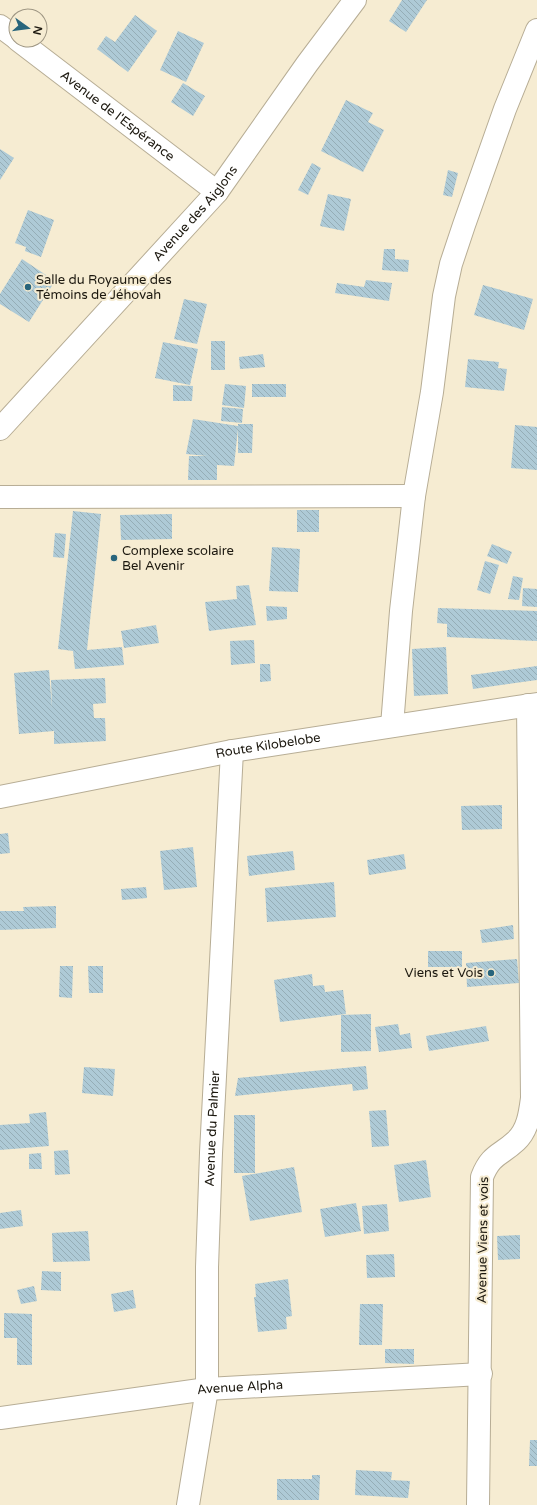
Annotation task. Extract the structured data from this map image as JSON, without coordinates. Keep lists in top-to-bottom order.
{
  "streets": {
    "street": [
      "Avenue de l'Espérance",
      "Avenue des Aiglons",
      "Route Kilobelobe",
      "Avenue du Palmier",
      "Avenue Viens et vois",
      "Avenue Alpha"
    ]
  },
  "crossings": [
    ["Avenue de l'Espérance", "Avenue des Aiglons"],
    ["Route Kilobelobe", "Avenue du Palmier"],
    ["Route Kilobelobe", "Avenue Viens et vois"],
    ["Avenue du Palmier", "Avenue Alpha"],
    ["Avenue Viens et vois", "Avenue Alpha"]
  ],
  "places": ["Salle du Royaume des Témoins de Jéhovah", "Complexe scolaire Bel Avenir", "Viens et Vois"],
  "north": "right"
}
